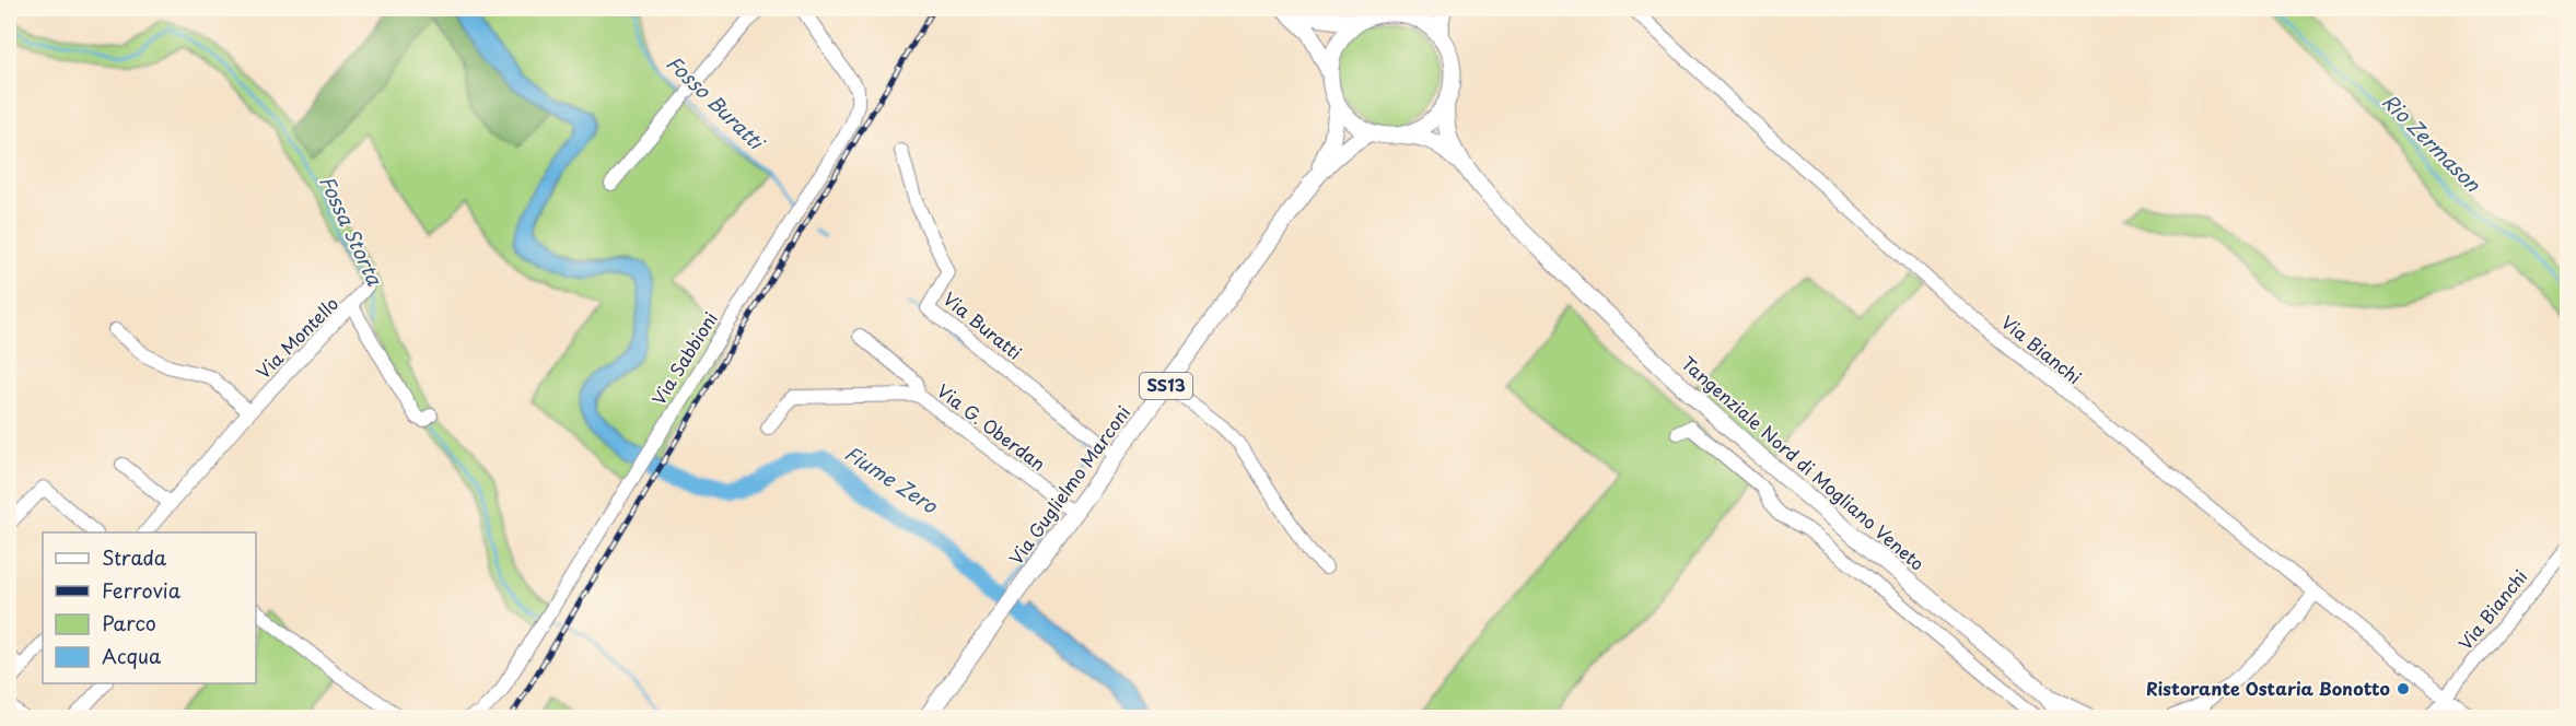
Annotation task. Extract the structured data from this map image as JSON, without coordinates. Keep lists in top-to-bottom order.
{
  "streets": {
    "main road": ["SS13", "Tangenziale Nord di Mogliano Veneto", "Via Guglielmo Marconi"],
    "street": [
      "Via Buratti",
      "Via Montello",
      "Via Bianchi",
      "Via Sabbioni",
      "Via G. Oberdan"
    ]
  },
  "crossings": [
    ["Via Buratti", "Via Guglielmo Marconi"],
    ["Via G. Oberdan", "Via Guglielmo Marconi"],
    ["Tangenziale Nord di Mogliano Veneto", "Via Guglielmo Marconi"]
  ],
  "water": [
    "Fosso Buratti",
    "Rio Zermason",
    "Fossa Storta",
    "Fiume Zero"
  ],
  "places": ["Ristorante Ostaria Bonotto"],
  "legend": [
    "Strada",
    "Ferrovia",
    "Parco",
    "Acqua"
  ]
}
